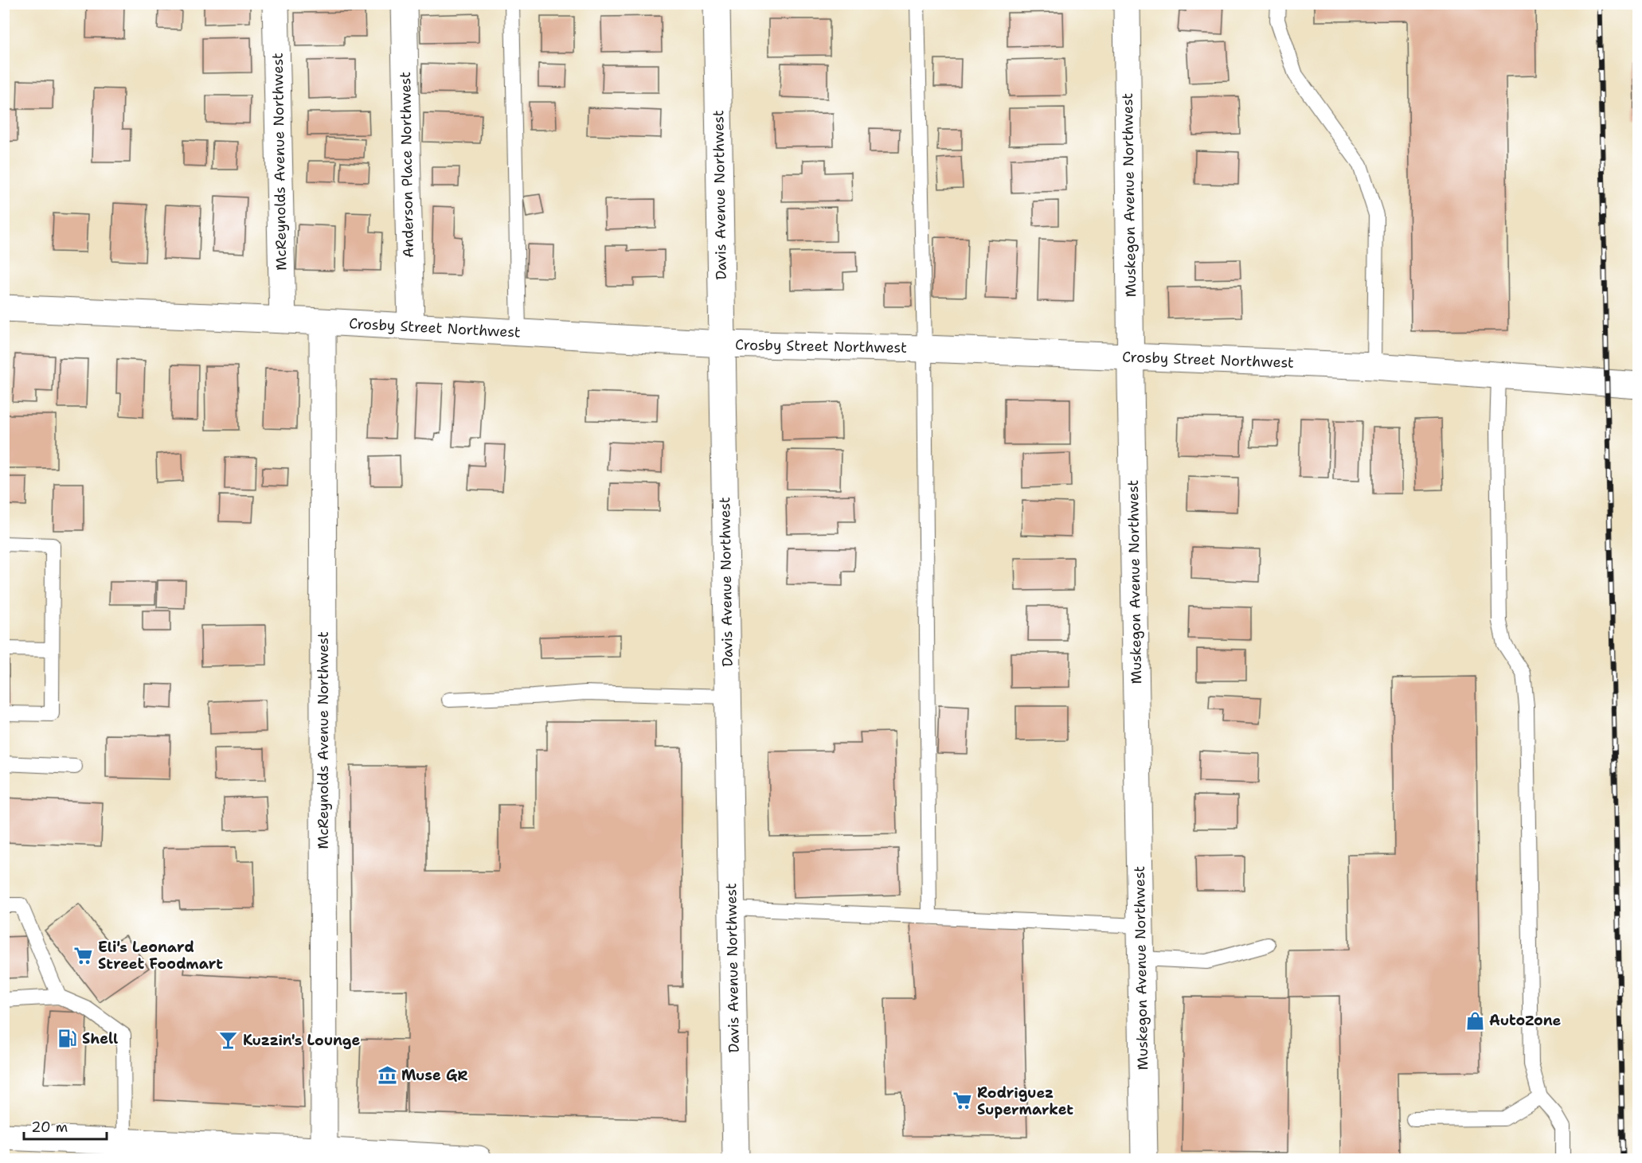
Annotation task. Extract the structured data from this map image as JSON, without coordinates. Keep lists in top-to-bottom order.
{
  "streets": {
    "street": [
      "McReynolds Avenue Northwest",
      "Anderson Place Northwest",
      "Davis Avenue Northwest",
      "Muskegon Avenue Northwest",
      "Crosby Street Northwest"
    ]
  },
  "crossings": [
    ["McReynolds Avenue Northwest", "Crosby Street Northwest"],
    ["Anderson Place Northwest", "Crosby Street Northwest"],
    ["Davis Avenue Northwest", "Crosby Street Northwest"],
    ["Muskegon Avenue Northwest", "Crosby Street Northwest"]
  ],
  "places": {
    "supermarket": ["Eli's Leonard Street Foodmart", "Rodriguez Supermarket"],
    "shop": ["AutoZone"],
    "fuel station": ["Shell"],
    "bar": ["Kuzzin's Lounge"],
    "museum": ["Muse GR"]
  },
  "scale_bar": "20 m"
}
